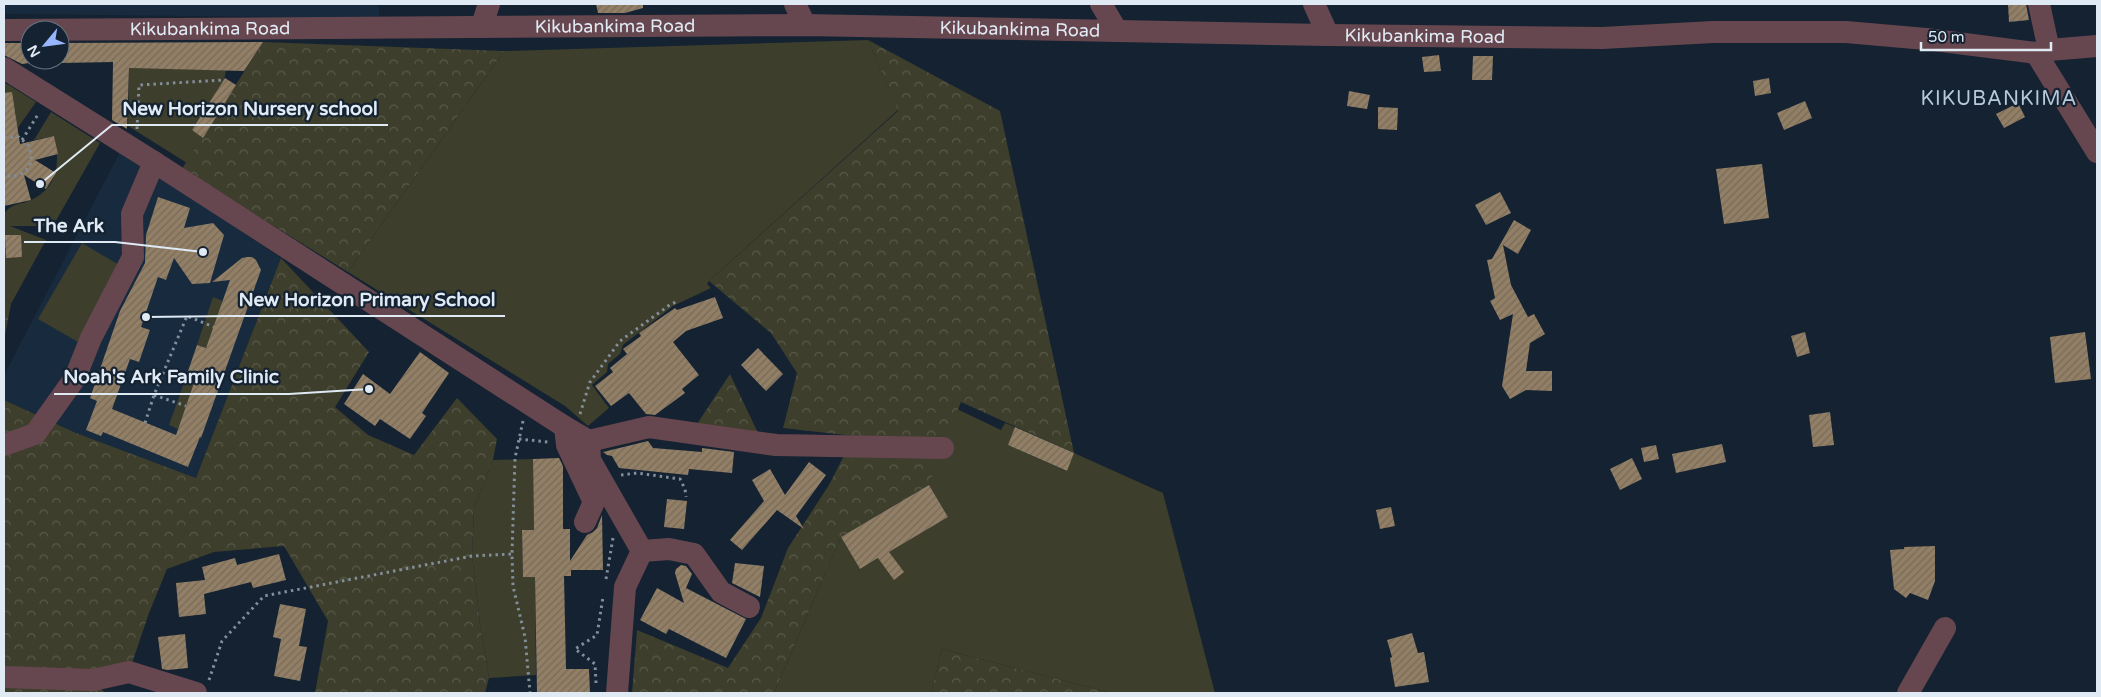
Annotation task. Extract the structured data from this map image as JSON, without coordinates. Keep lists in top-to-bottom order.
{
  "streets": {
    "street": ["Kikubankima Road"]
  },
  "districts": ["KIKUBANKIMA"],
  "places": [
    "New Horizon Nursery school",
    "The Ark",
    "New Horizon Primary School",
    "Noah's Ark Family Clinic"
  ],
  "scale_bar": "50 m",
  "north": "bottom left"
}
